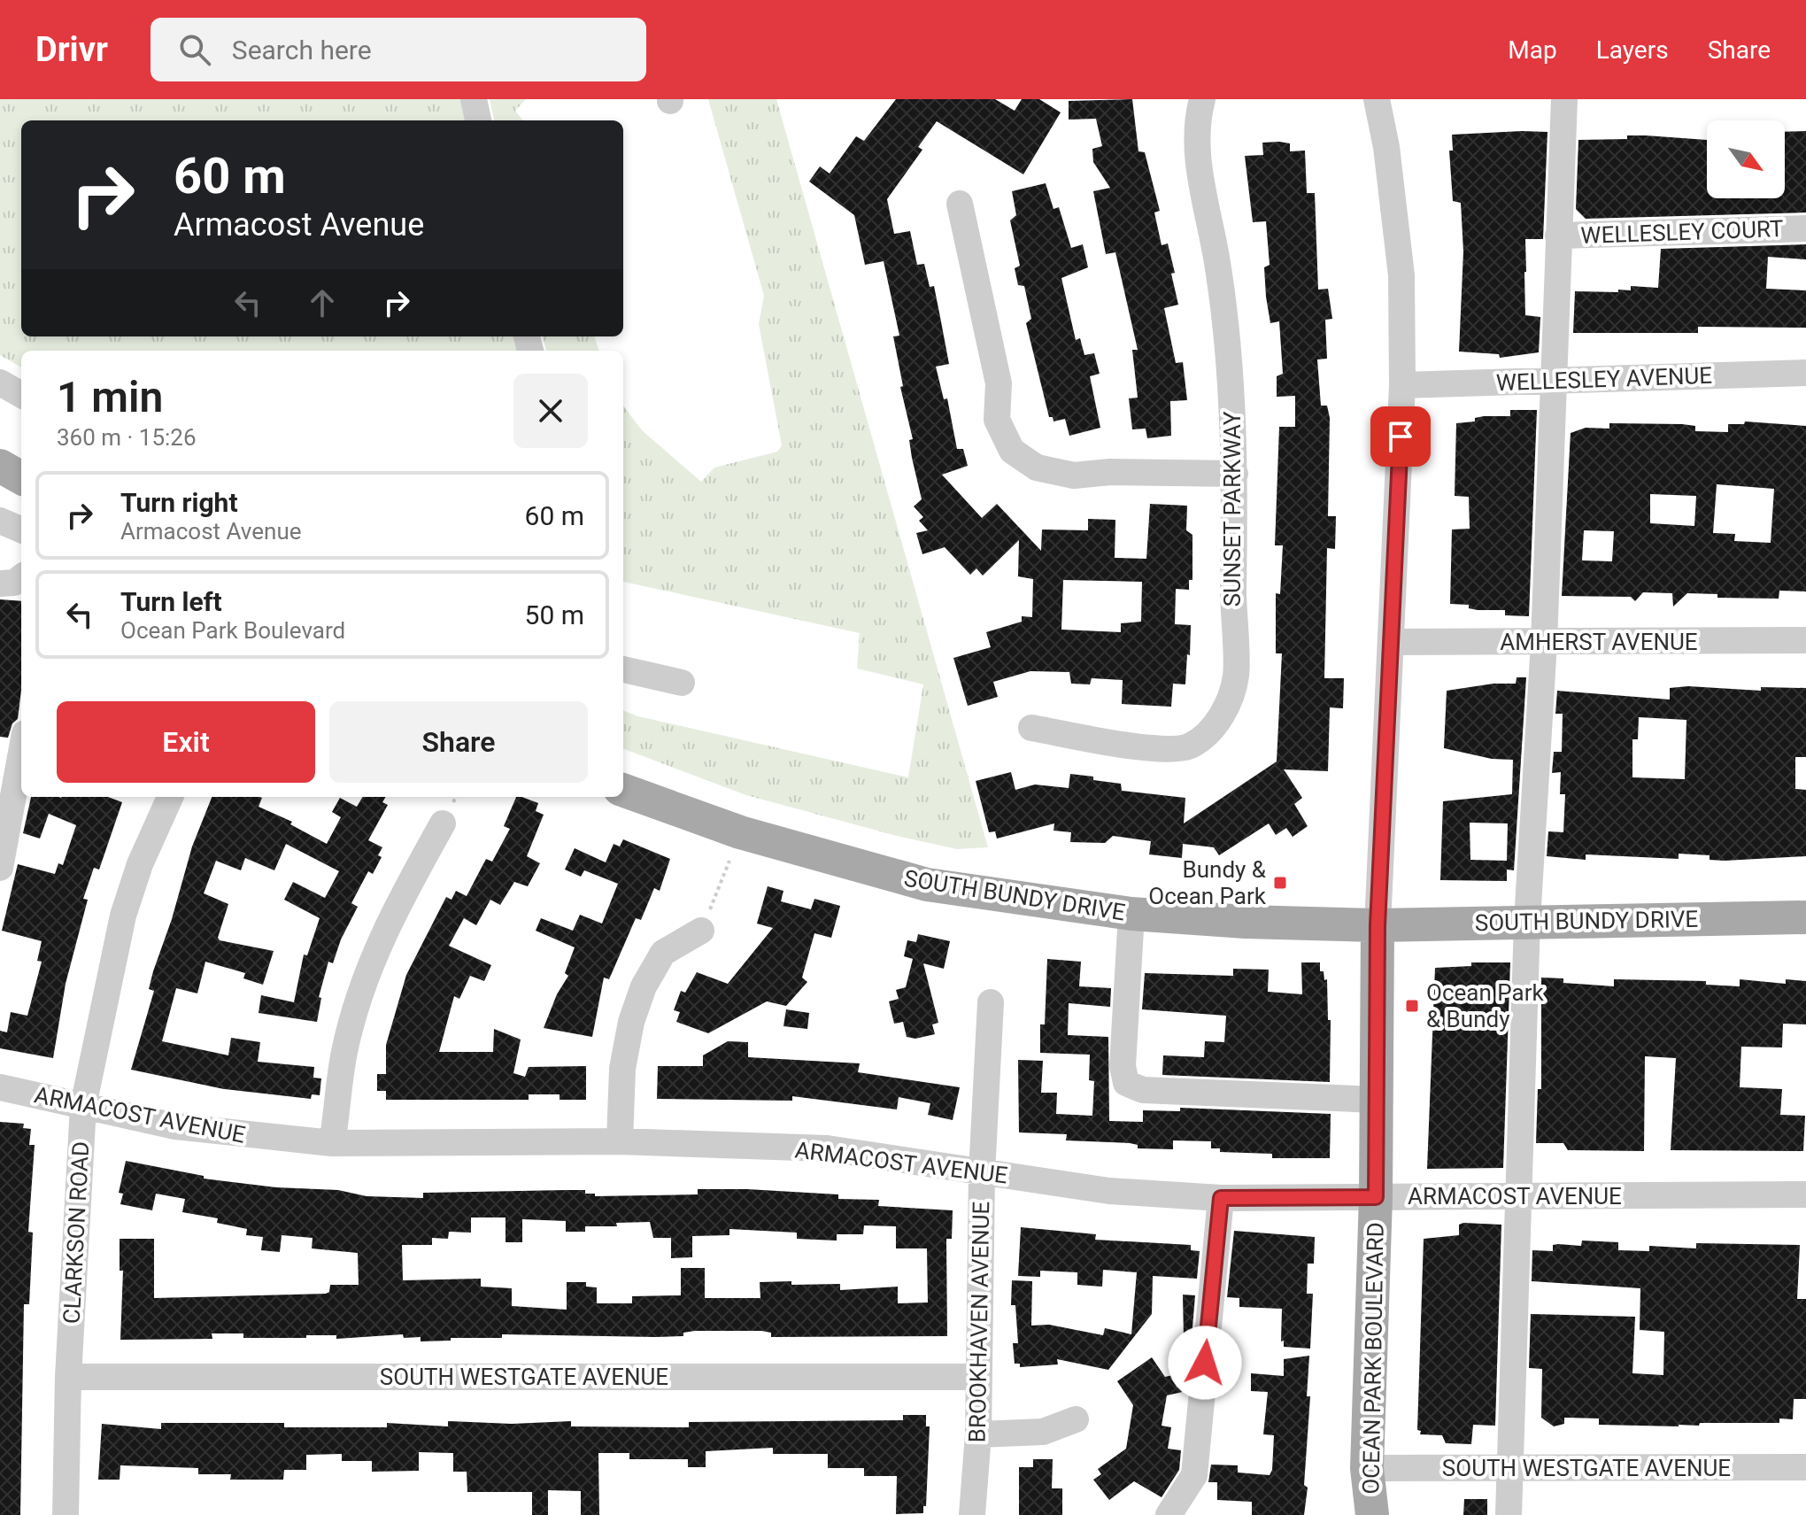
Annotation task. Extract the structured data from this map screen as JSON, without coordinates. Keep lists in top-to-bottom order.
{
  "streets": {
    "main road": ["SOUTH BUNDY DRIVE", "OCEAN PARK BOULEVARD"],
    "street": [
      "WELLESLEY COURT",
      "WELLESLEY AVENUE",
      "SUNSET PARKWAY",
      "AMHERST AVENUE",
      "ARMACOST AVENUE",
      "CLARKSON ROAD",
      "BROOKHAVEN AVENUE",
      "SOUTH WESTGATE AVENUE"
    ]
  },
  "crossings": [
    ["WELLESLEY AVENUE", "OCEAN PARK BOULEVARD"],
    ["AMHERST AVENUE", "OCEAN PARK BOULEVARD"],
    ["SOUTH BUNDY DRIVE", "OCEAN PARK BOULEVARD"],
    ["ARMACOST AVENUE", "CLARKSON ROAD"],
    ["ARMACOST AVENUE", "BROOKHAVEN AVENUE"],
    ["ARMACOST AVENUE", "OCEAN PARK BOULEVARD"],
    ["CLARKSON ROAD", "SOUTH WESTGATE AVENUE"],
    ["BROOKHAVEN AVENUE", "SOUTH WESTGATE AVENUE"],
    ["OCEAN PARK BOULEVARD", "SOUTH WESTGATE AVENUE"]
  ],
  "places": {
    "transit": ["Bundy & Ocean Park", "Ocean Park & Bundy"]
  },
  "north": "bottom right",
  "page": {
    "header": "Drivr",
    "search": "Search here",
    "nav": ["Map", "Layers", "Share"],
    "turn": ["60 m", "Armacost Avenue"],
    "heading": ["1 min", "360 m · 15:26"],
    "list": [
      {
        "name": "Turn right",
        "note": "Armacost Avenue",
        "value": "60 m"
      },
      {
        "name": "Turn left",
        "note": "Ocean Park Boulevard",
        "value": "50 m"
      }
    ],
    "buttons": ["Exit", "Share"]
  }
}
